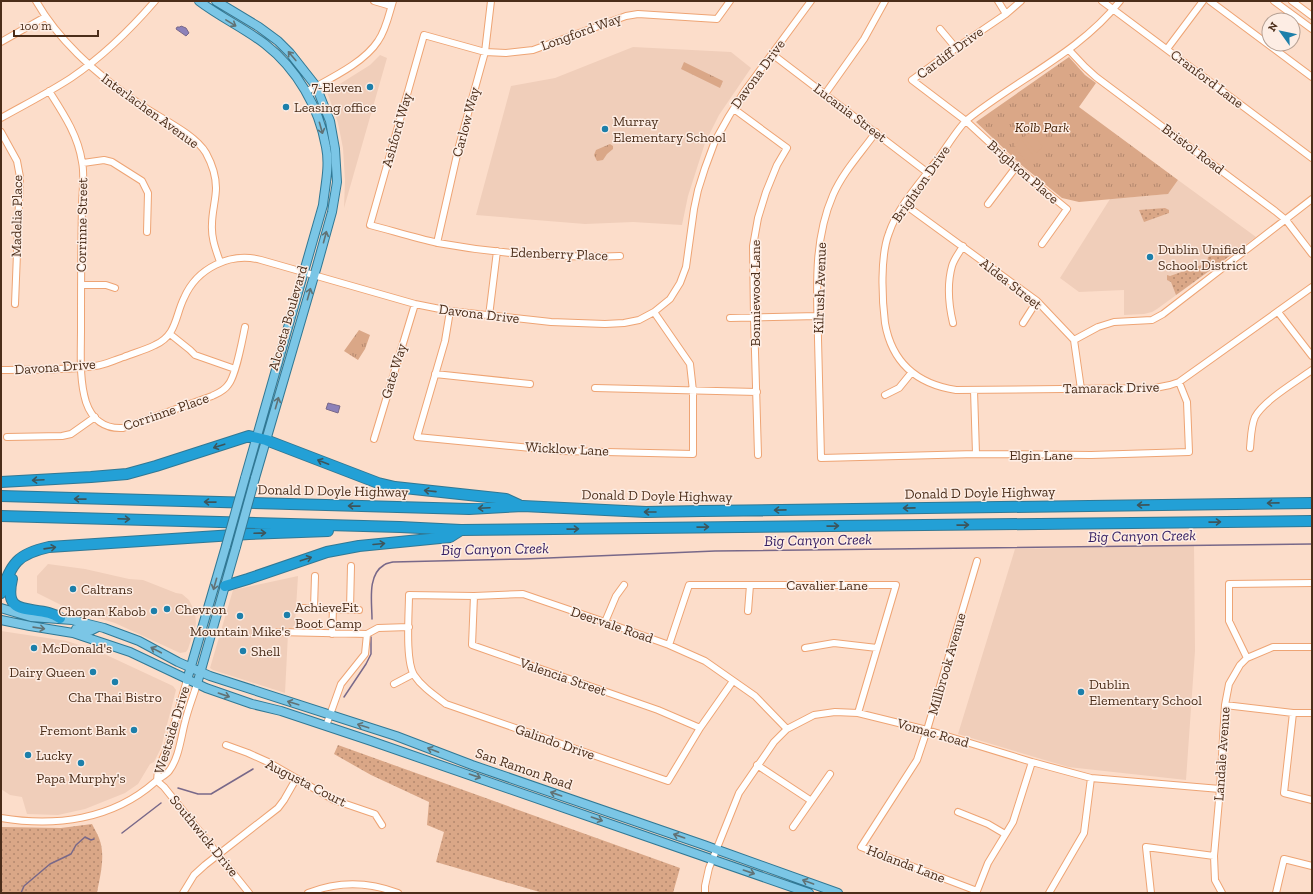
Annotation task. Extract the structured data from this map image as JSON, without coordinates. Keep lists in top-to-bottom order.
{
  "streets": {
    "highway": ["Donald D Doyle Highway"],
    "main road": ["Alcosta Boulevard", "San Ramon Road"],
    "street": [
      "Longford Way",
      "Cardiff Drive",
      "Davona Drive",
      "Cranford Lane",
      "Interlachen Avenue",
      "Lucania Street",
      "Carlow Way",
      "Ashford Way",
      "Bristol Road",
      "Brighton Place",
      "Brighton Drive",
      "Madelia Place",
      "Corrinne Street",
      "Edenberry Place",
      "Aldea Street",
      "Kilrush Avenue",
      "Bonniewood Lane",
      "Gate Way",
      "Tamarack Drive",
      "Corrinne Place",
      "Wicklow Lane",
      "Elgin Lane",
      "Cavalier Lane",
      "Deervale Road",
      "Millbrook Avenue",
      "Valencia Street",
      "Westside Drive",
      "Vomac Road",
      "Galindo Drive",
      "Landale Avenue",
      "Augusta Court",
      "Southwick Drive",
      "Holanda Lane"
    ]
  },
  "crossings": [
    ["Longford Way", "Carlow Way"],
    ["Longford Way", "Ashford Way"],
    ["Cardiff Drive", "Brighton Place"],
    ["Cardiff Drive", "Brighton Drive"],
    ["Davona Drive", "Interlachen Avenue"],
    ["Davona Drive", "Lucania Street"],
    ["Davona Drive", "Corrinne Street"],
    ["Davona Drive", "Bonniewood Lane"],
    ["Davona Drive", "Alcosta Boulevard"],
    ["Davona Drive", "Gate Way"],
    ["Davona Drive", "Corrinne Place"],
    ["Davona Drive", "Wicklow Lane"],
    ["Cranford Lane", "Brighton Drive"],
    ["Lucania Street", "Brighton Drive"],
    ["Lucania Street", "Kilrush Avenue"],
    ["Carlow Way", "Edenberry Place"],
    ["Ashford Way", "Edenberry Place"],
    ["Bristol Road", "Brighton Drive"],
    ["Brighton Place", "Brighton Drive"],
    ["Brighton Drive", "Aldea Street"],
    ["Brighton Drive", "Tamarack Drive"],
    ["Corrinne Street", "Corrinne Place"],
    ["Kilrush Avenue", "Elgin Lane"],
    ["Alcosta Boulevard", "Westside Drive"],
    ["Alcosta Boulevard", "San Ramon Road"],
    ["Tamarack Drive", "Elgin Lane"],
    ["Cavalier Lane", "Deervale Road"],
    ["Cavalier Lane", "Vomac Road"],
    ["Deervale Road", "Valencia Street"],
    ["Deervale Road", "Vomac Road"],
    ["Deervale Road", "Galindo Drive"],
    ["Millbrook Avenue", "Vomac Road"],
    ["Millbrook Avenue", "Holanda Lane"],
    ["Valencia Street", "Galindo Drive"],
    ["Westside Drive", "San Ramon Road"],
    ["Westside Drive", "Southwick Drive"],
    ["Vomac Road", "Landale Avenue"],
    ["Vomac Road", "San Ramon Road"],
    ["Vomac Road", "Holanda Lane"]
  ],
  "water": ["Big Canyon Creek"],
  "parks": ["Kolb Park"],
  "places": [
    "7-Eleven",
    "Leasing office",
    "Murray Elementary School",
    "Dublin Unified School District",
    "Caltrans",
    "Chevron",
    "Chopan Kabob",
    "AchieveFit Boot Camp",
    "Mountain Mike's",
    "McDonald's",
    "Shell",
    "Dairy Queen",
    "Cha Thai Bistro",
    "Dublin Elementary School",
    "Fremont Bank",
    "Lucky",
    "Papa Murphy's"
  ],
  "scale_bar": "100 m",
  "north": "top left"
}
